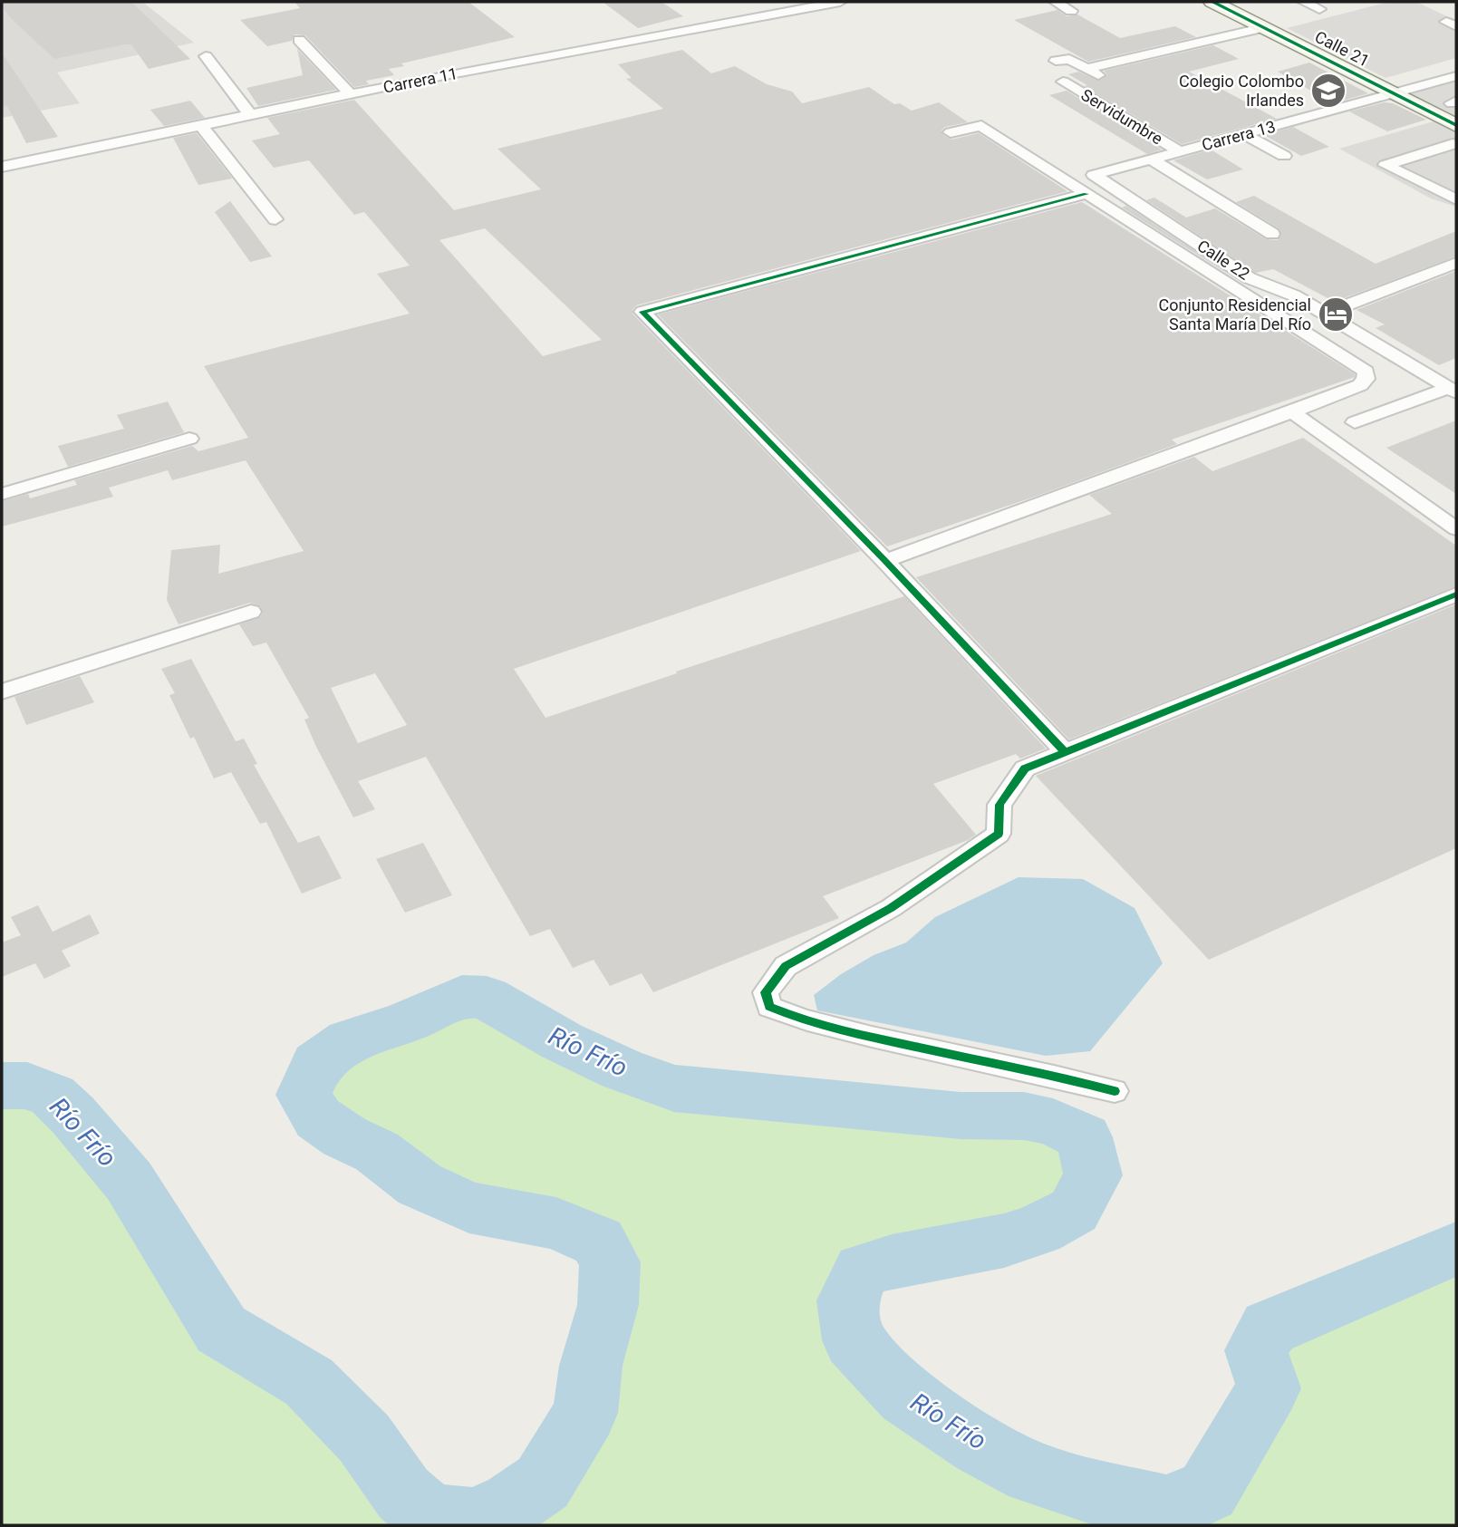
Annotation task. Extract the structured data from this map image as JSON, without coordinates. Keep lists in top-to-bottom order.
{
  "streets": {
    "street": [
      "Calle 21",
      "Carrera 11",
      "Servidumbre",
      "Carrera 13",
      "Calle 22"
    ]
  },
  "crossings": [
    ["Calle 21", "Carrera 13"],
    ["Servidumbre", "Carrera 13"],
    ["Carrera 13", "Calle 22"]
  ],
  "water": ["Río Frío"],
  "places": {
    "school or university": ["Colegio Colombo Irlandes"],
    "hotel": ["Conjunto Residencial Santa María Del Río"]
  }
}
